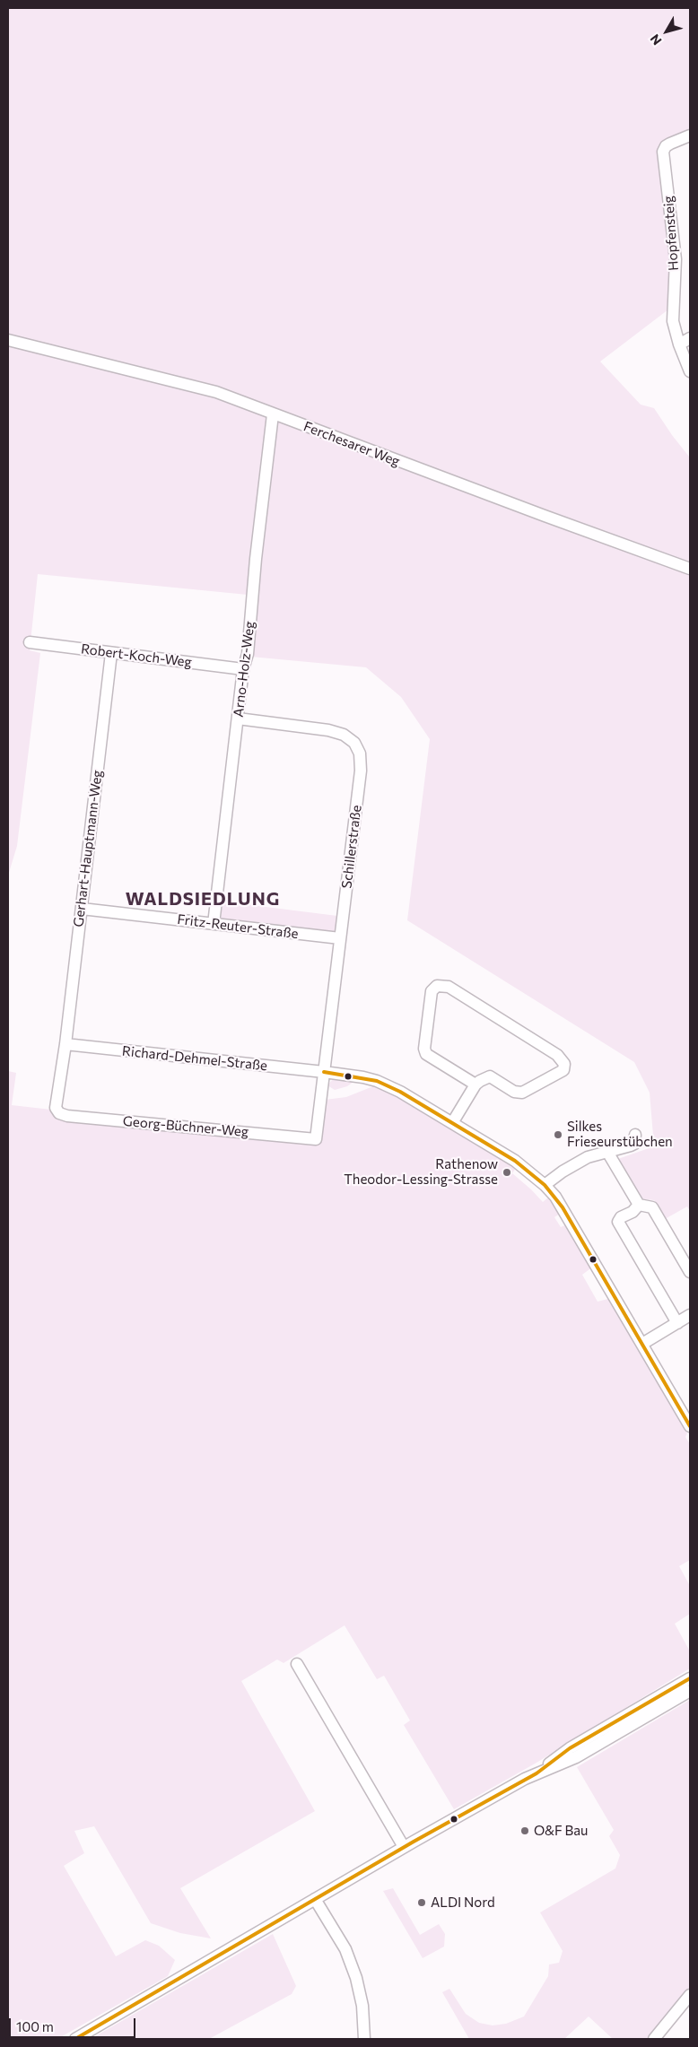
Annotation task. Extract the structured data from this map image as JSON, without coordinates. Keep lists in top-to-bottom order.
{
  "streets": {
    "street": [
      "Hopfensteig",
      "Ferchesarer Weg",
      "Robert-Koch-Weg",
      "Arno-Holz-Weg",
      "Schillerstraße",
      "Gerhart-Hauptmann-Weg",
      "Fritz-Reuter-Straße",
      "Richard-Dehmel-Straße",
      "Georg-Büchner-Weg"
    ]
  },
  "crossings": [
    ["Ferchesarer Weg", "Arno-Holz-Weg"],
    ["Robert-Koch-Weg", "Arno-Holz-Weg"],
    ["Robert-Koch-Weg", "Gerhart-Hauptmann-Weg"],
    ["Arno-Holz-Weg", "Schillerstraße"],
    ["Arno-Holz-Weg", "Fritz-Reuter-Straße"],
    ["Schillerstraße", "Fritz-Reuter-Straße"],
    ["Schillerstraße", "Richard-Dehmel-Straße"],
    ["Schillerstraße", "Georg-Büchner-Weg"],
    ["Gerhart-Hauptmann-Weg", "Fritz-Reuter-Straße"],
    ["Gerhart-Hauptmann-Weg", "Richard-Dehmel-Straße"],
    ["Gerhart-Hauptmann-Weg", "Georg-Büchner-Weg"],
    ["Richard-Dehmel-Straße", "Georg-Büchner-Weg"]
  ],
  "districts": ["WALDSIEDLUNG"],
  "places": [
    "Silkes Frieseurstübchen",
    "Rathenow Theodor-Lessing-Strasse",
    "O&F Bau",
    "ALDI Nord"
  ],
  "scale_bar": "100 m",
  "north": "bottom left"
}
